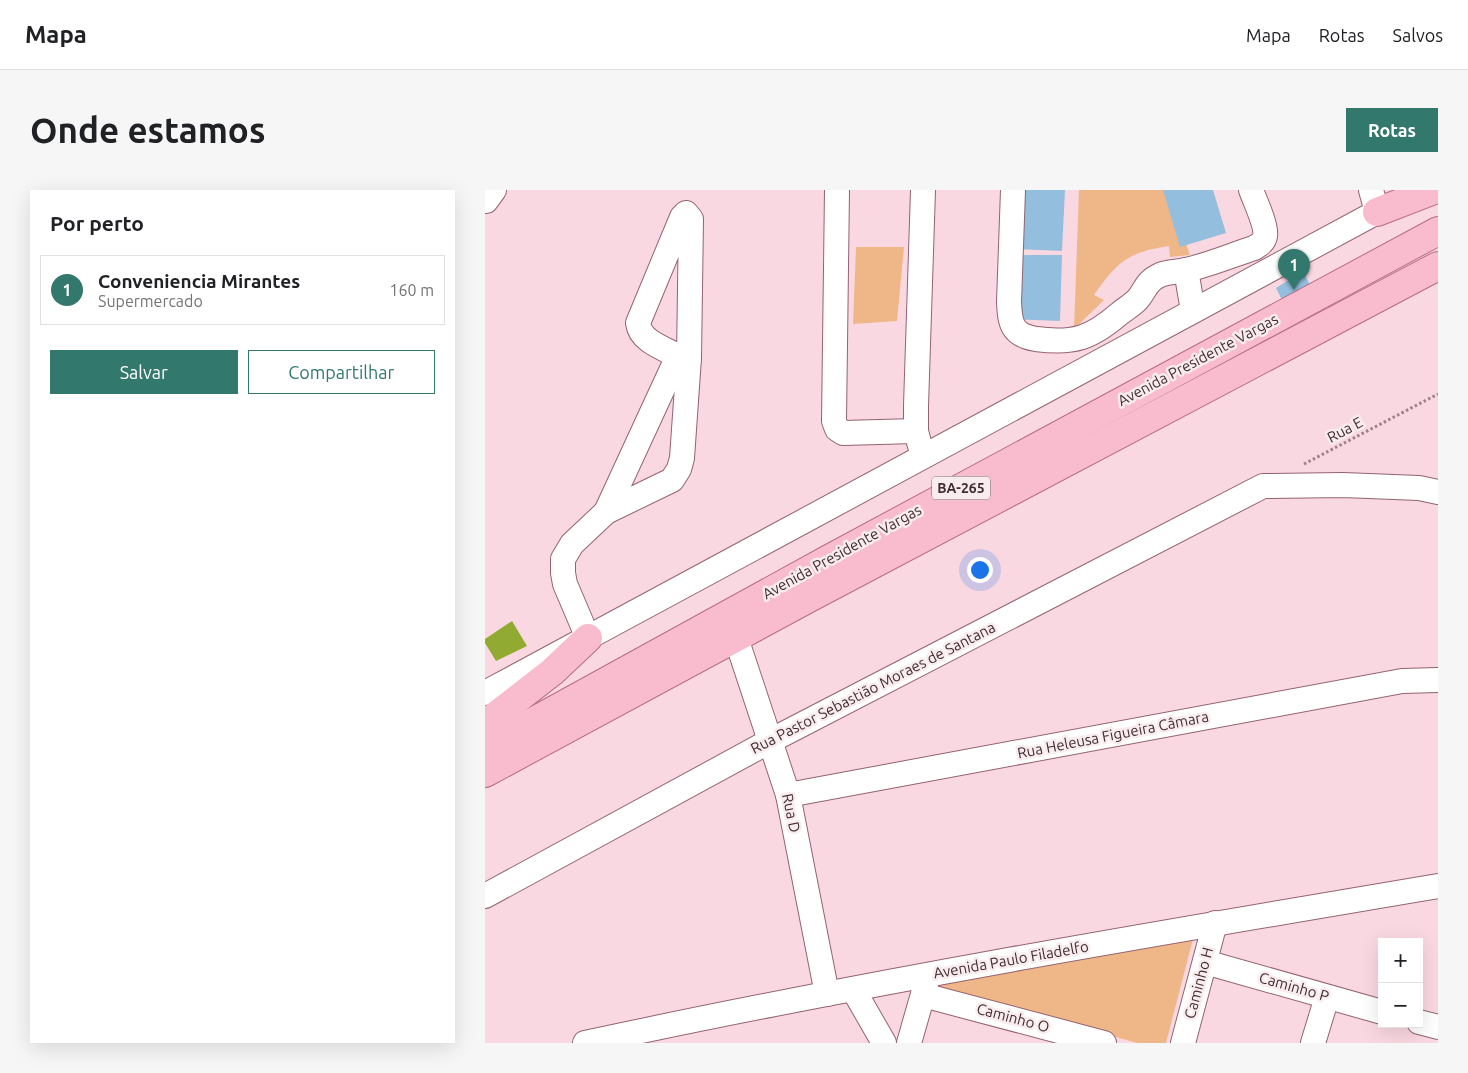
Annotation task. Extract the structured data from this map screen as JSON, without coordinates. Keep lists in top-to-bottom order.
{
  "streets": {
    "main road": ["Avenida Presidente Vargas", "BA-265"],
    "street": [
      "Rua Pastor Sebastião Moraes de Santana",
      "Rua Heleusa Figueira Câmara",
      "Rua D",
      "Avenida Paulo Filadelfo",
      "Caminho H",
      "Caminho P",
      "Caminho O"
    ],
    "path": ["Rua E"]
  },
  "crossings": [
    ["Avenida Presidente Vargas", "Rua D"],
    ["Rua Pastor Sebastião Moraes de Santana", "Rua D"],
    ["Rua Heleusa Figueira Câmara", "Rua D"],
    ["Rua D", "Avenida Paulo Filadelfo"],
    ["Avenida Paulo Filadelfo", "Caminho H"],
    ["Avenida Paulo Filadelfo", "Caminho O"],
    ["Caminho H", "Caminho P"]
  ],
  "page": {
    "header": "Mapa",
    "nav": ["Mapa", "Rotas", "Salvos"],
    "buttons": [
      "Rotas",
      ["Salvar", "Compartilhar"]
    ],
    "title": "Onde estamos",
    "heading": "Por perto",
    "pins": "1",
    "list": [
      {
        "mark": "1",
        "name": "Conveniencia Mirantes",
        "note": "Supermercado",
        "value": "160 m"
      }
    ],
    "map_buttons": ["+", "−"]
  }
}
